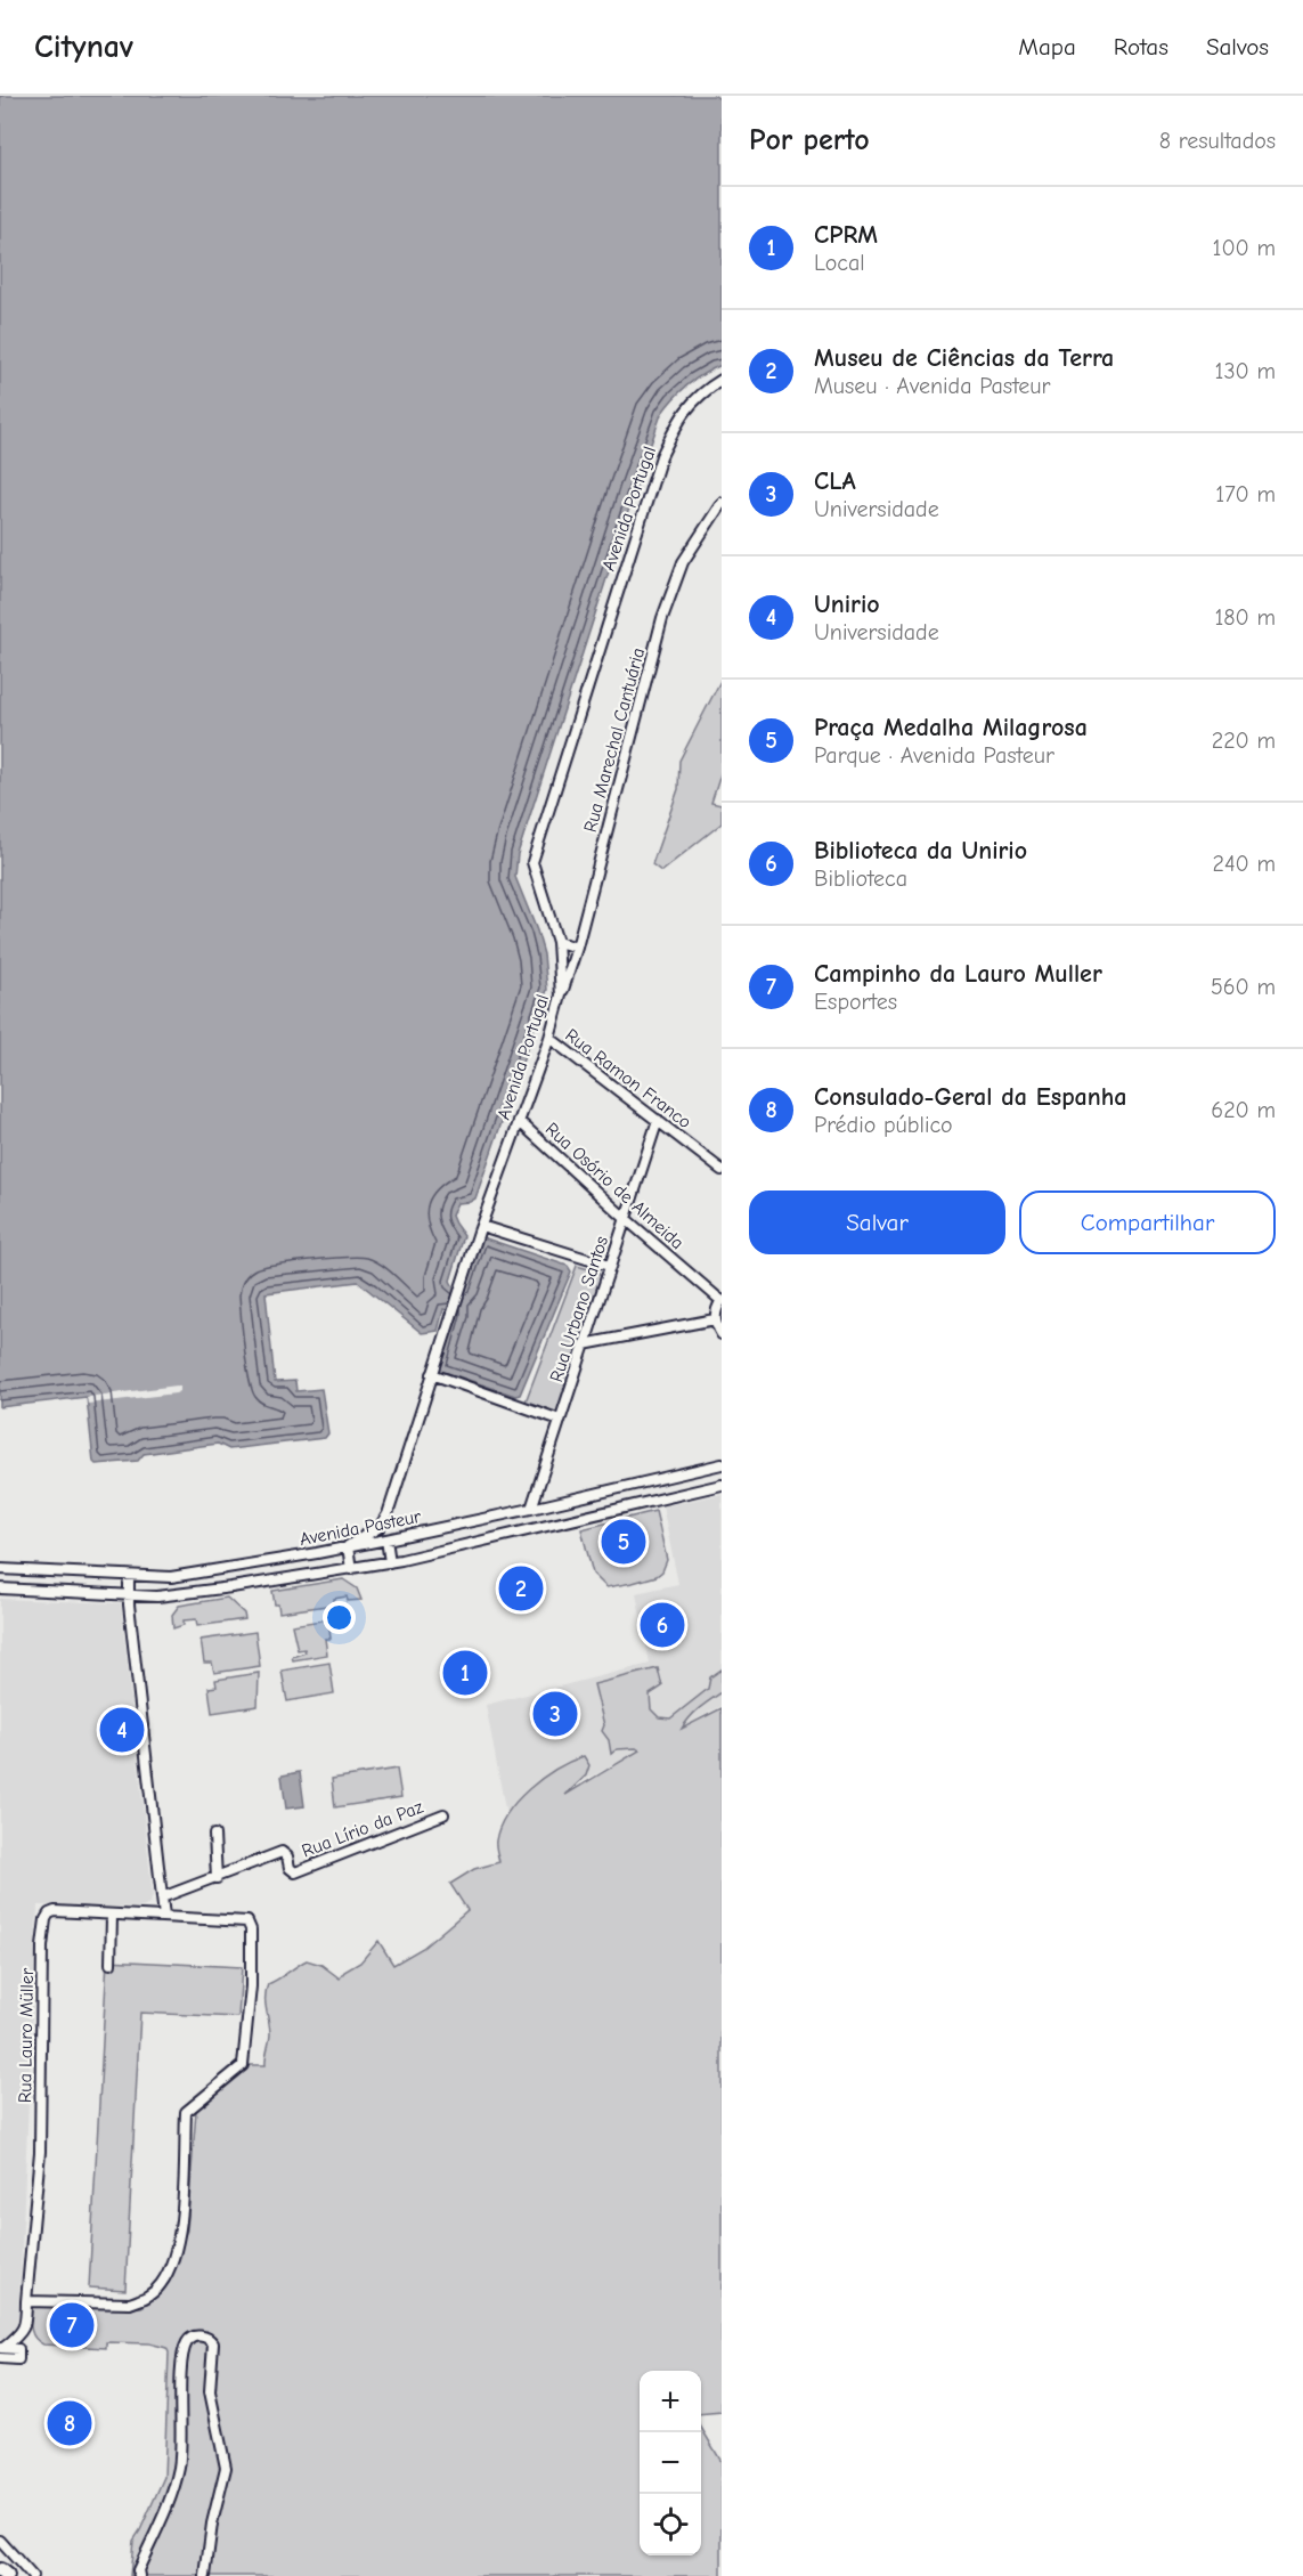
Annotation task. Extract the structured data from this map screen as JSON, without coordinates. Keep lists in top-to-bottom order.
{
  "streets": {
    "street": [
      "Avenida Portugal",
      "Rua Marechal Cantuária",
      "Rua Ramon Franco",
      "Rua Osório de Almeida",
      "Rua Urbano Santos",
      "Avenida Pasteur",
      "Rua Lírio da Paz",
      "Rua Lauro Müller"
    ]
  },
  "crossings": [
    ["Avenida Portugal", "Rua Marechal Cantuária"],
    ["Avenida Portugal", "Rua Ramon Franco"],
    ["Avenida Portugal", "Rua Osório de Almeida"],
    ["Avenida Portugal", "Avenida Pasteur"],
    ["Rua Ramon Franco", "Rua Urbano Santos"],
    ["Rua Osório de Almeida", "Rua Urbano Santos"],
    ["Rua Urbano Santos", "Avenida Pasteur"]
  ],
  "page": {
    "header": "Citynav",
    "nav": ["Mapa", "Rotas", "Salvos"],
    "heading": ["Por perto", "8 resultados"],
    "list": [
      {
        "mark": "1",
        "name": "CPRM",
        "note": "Local",
        "value": "100 m"
      },
      {
        "mark": "2",
        "name": "Museu de Ciências da Terra",
        "note": "Museu · Avenida Pasteur",
        "value": "130 m"
      },
      {
        "mark": "3",
        "name": "CLA",
        "note": "Universidade",
        "value": "170 m"
      },
      {
        "mark": "4",
        "name": "Unirio",
        "note": "Universidade",
        "value": "180 m"
      },
      {
        "mark": "5",
        "name": "Praça Medalha Milagrosa",
        "note": "Parque · Avenida Pasteur",
        "value": "220 m"
      },
      {
        "mark": "6",
        "name": "Biblioteca da Unirio",
        "note": "Biblioteca",
        "value": "240 m"
      },
      {
        "mark": "7",
        "name": "Campinho da Lauro Muller",
        "note": "Esportes",
        "value": "560 m"
      },
      {
        "mark": "8",
        "name": "Consulado-Geral da Espanha",
        "note": "Prédio público",
        "value": "620 m"
      }
    ],
    "buttons": ["Salvar", "Compartilhar"],
    "pins": [
      "5",
      "2",
      "6",
      "1",
      "3",
      "4",
      "7",
      "8"
    ],
    "map_buttons": ["+", "−"]
  }
}
